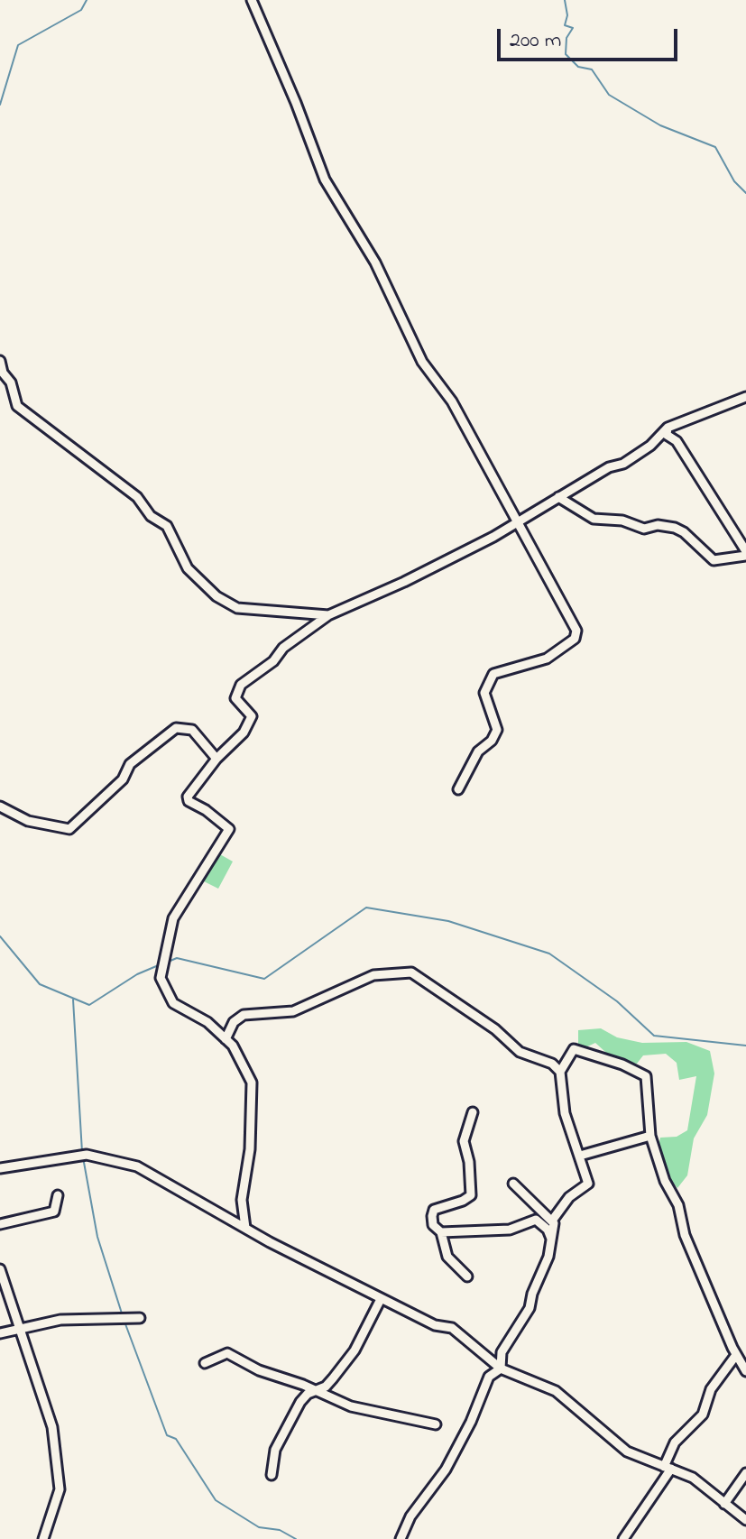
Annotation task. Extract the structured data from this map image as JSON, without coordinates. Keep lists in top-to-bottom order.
{
  "scale_bar": "200 m"
}
